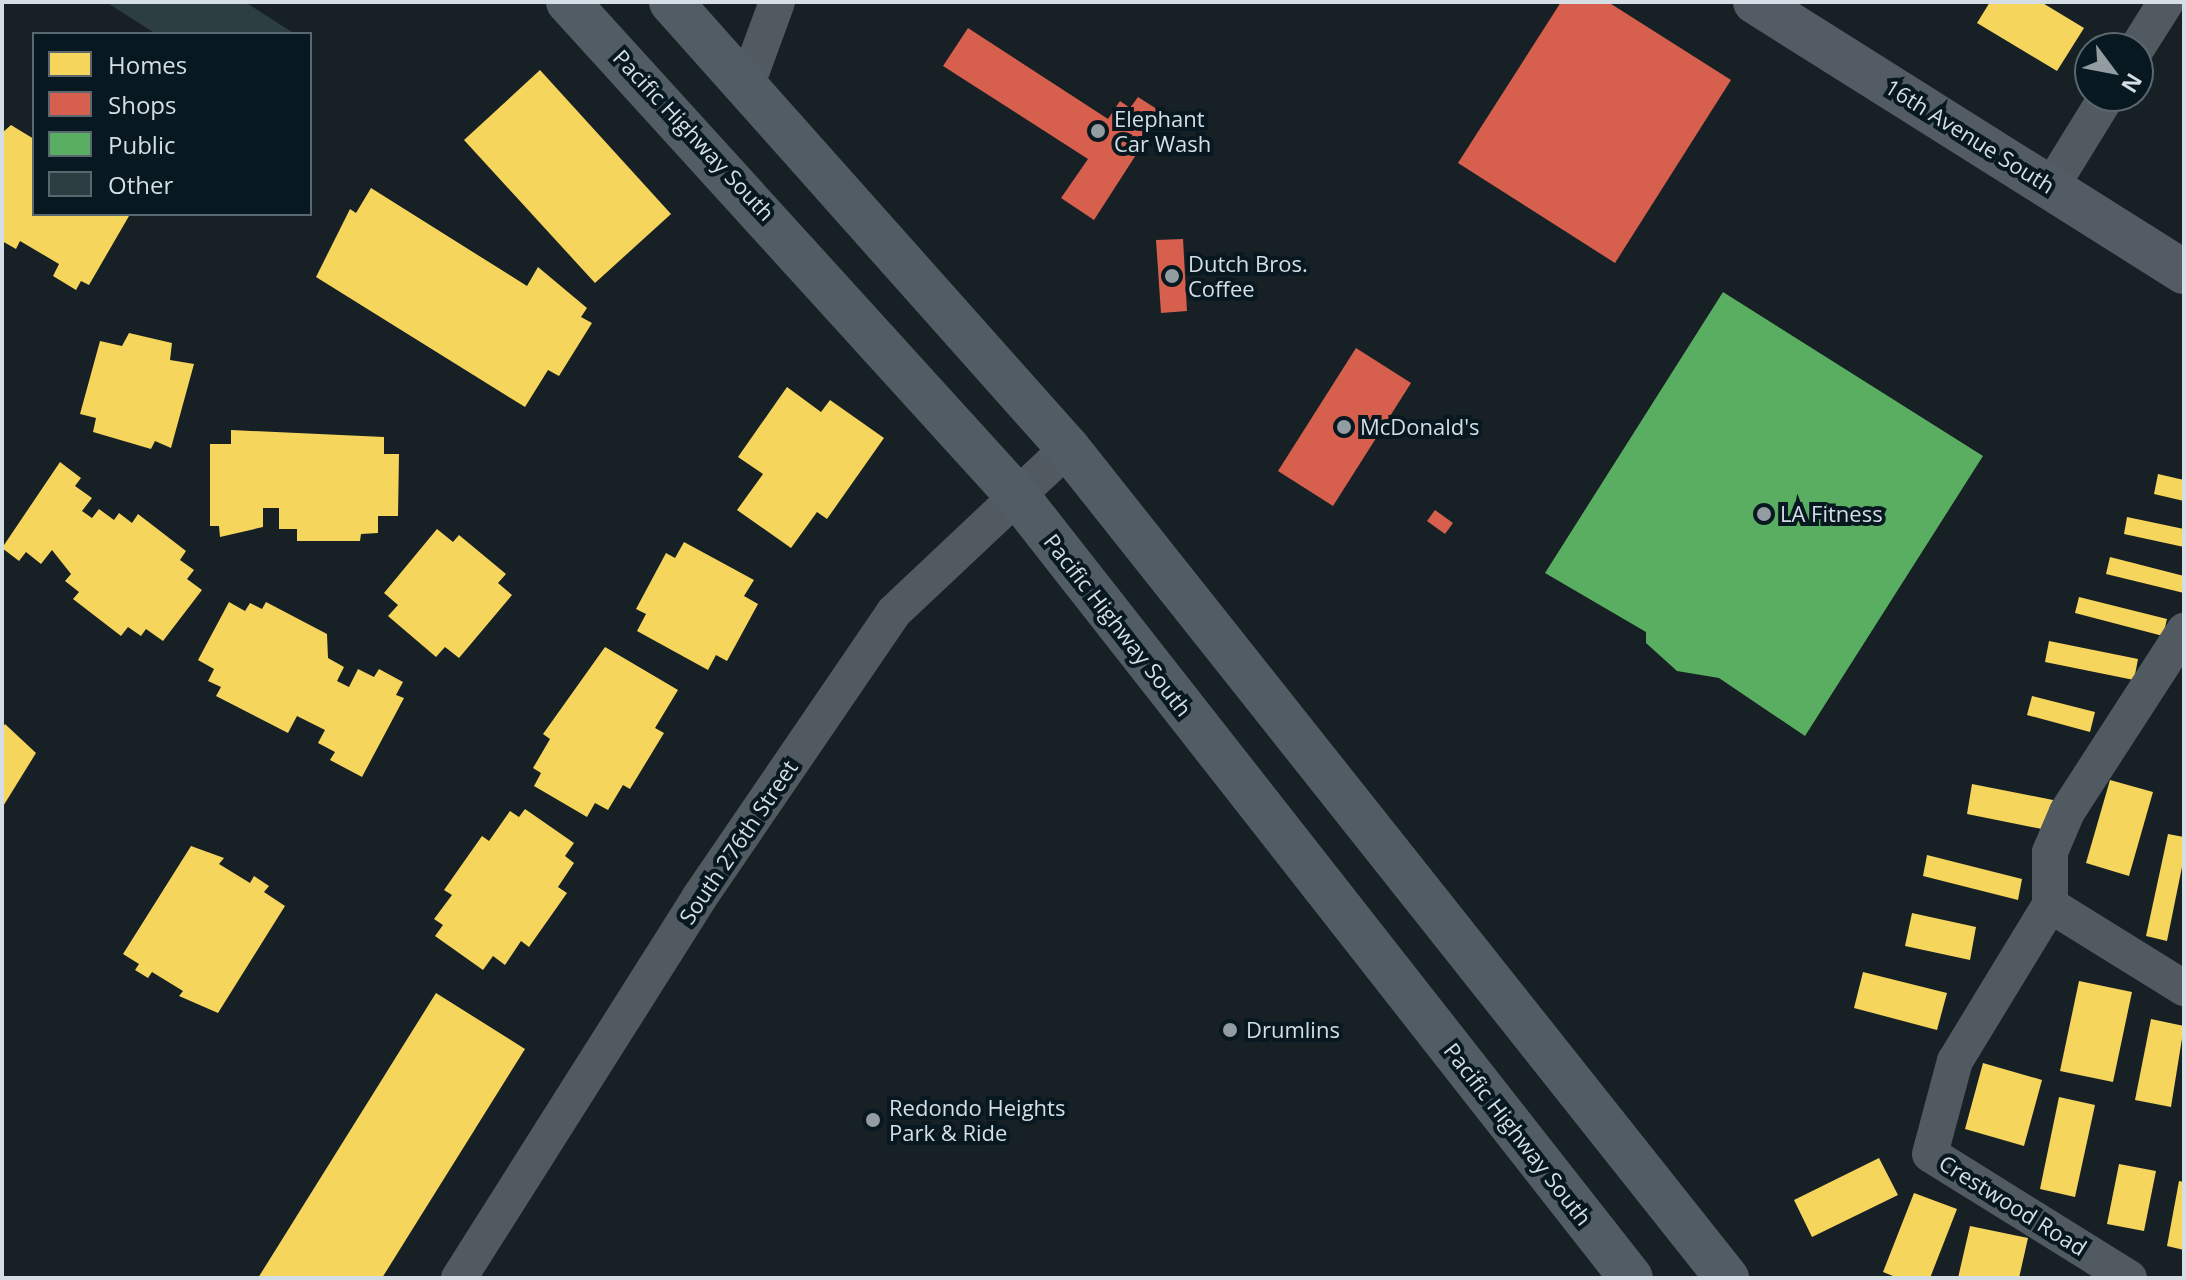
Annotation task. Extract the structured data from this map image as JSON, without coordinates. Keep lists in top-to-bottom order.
{
  "streets": {
    "main road": ["Pacific Highway South", "16th Avenue South"],
    "street": ["South 276th Street", "Crestwood Road"]
  },
  "crossings": [
    ["Pacific Highway South", "South 276th Street"]
  ],
  "places": [
    "Elephant Car Wash",
    "Dutch Bros. Coffee",
    "McDonald's",
    "LA Fitness",
    "Drumlins",
    "Redondo Heights Park & Ride"
  ],
  "legend": [
    "Homes",
    "Shops",
    "Public",
    "Other"
  ],
  "north": "bottom right"
}
